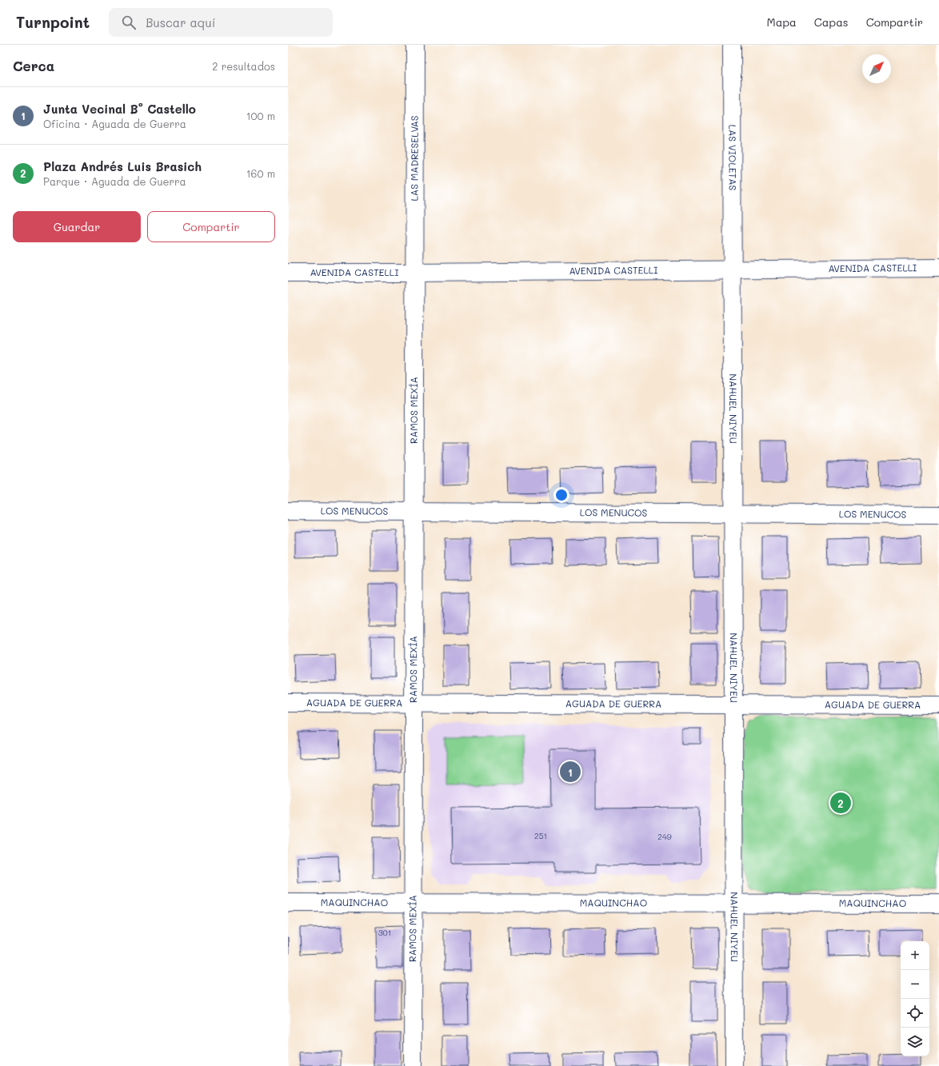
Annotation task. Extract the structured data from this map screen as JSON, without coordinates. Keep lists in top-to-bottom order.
{
  "streets": {
    "street": [
      "LAS VIOLETAS",
      "LAS MADRESELVAS",
      "AVENIDA CASTELLI",
      "NAHUEL NIYEU",
      "RAMOS MEXÍA",
      "LOS MENUCOS",
      "AGUADA DE GUERRA",
      "MAQUINCHAO"
    ]
  },
  "crossings": [
    ["LAS VIOLETAS", "AVENIDA CASTELLI"],
    ["LAS VIOLETAS", "NAHUEL NIYEU"],
    ["LAS MADRESELVAS", "AVENIDA CASTELLI"],
    ["LAS MADRESELVAS", "RAMOS MEXÍA"],
    ["AVENIDA CASTELLI", "NAHUEL NIYEU"],
    ["AVENIDA CASTELLI", "RAMOS MEXÍA"],
    ["NAHUEL NIYEU", "LOS MENUCOS"],
    ["NAHUEL NIYEU", "AGUADA DE GUERRA"],
    ["NAHUEL NIYEU", "MAQUINCHAO"],
    ["RAMOS MEXÍA", "LOS MENUCOS"],
    ["RAMOS MEXÍA", "AGUADA DE GUERRA"],
    ["RAMOS MEXÍA", "MAQUINCHAO"]
  ],
  "house_numbers": ["251", "249", "301"],
  "north": "top right",
  "page": {
    "header": "Turnpoint",
    "search": "Buscar aquí",
    "nav": ["Mapa", "Capas", "Compartir"],
    "heading": ["Cerca", "2 resultados"],
    "list": [
      {
        "mark": "1",
        "name": "Junta Vecinal B° Castello",
        "note": "Oficina · Aguada de Guerra",
        "value": "100 m"
      },
      {
        "mark": "2",
        "name": "Plaza Andrés Luis Brasich",
        "note": "Parque · Aguada de Guerra",
        "value": "160 m"
      }
    ],
    "buttons": ["Guardar", "Compartir"],
    "pins": ["1", "2"],
    "map_buttons": ["+", "−"]
  }
}
